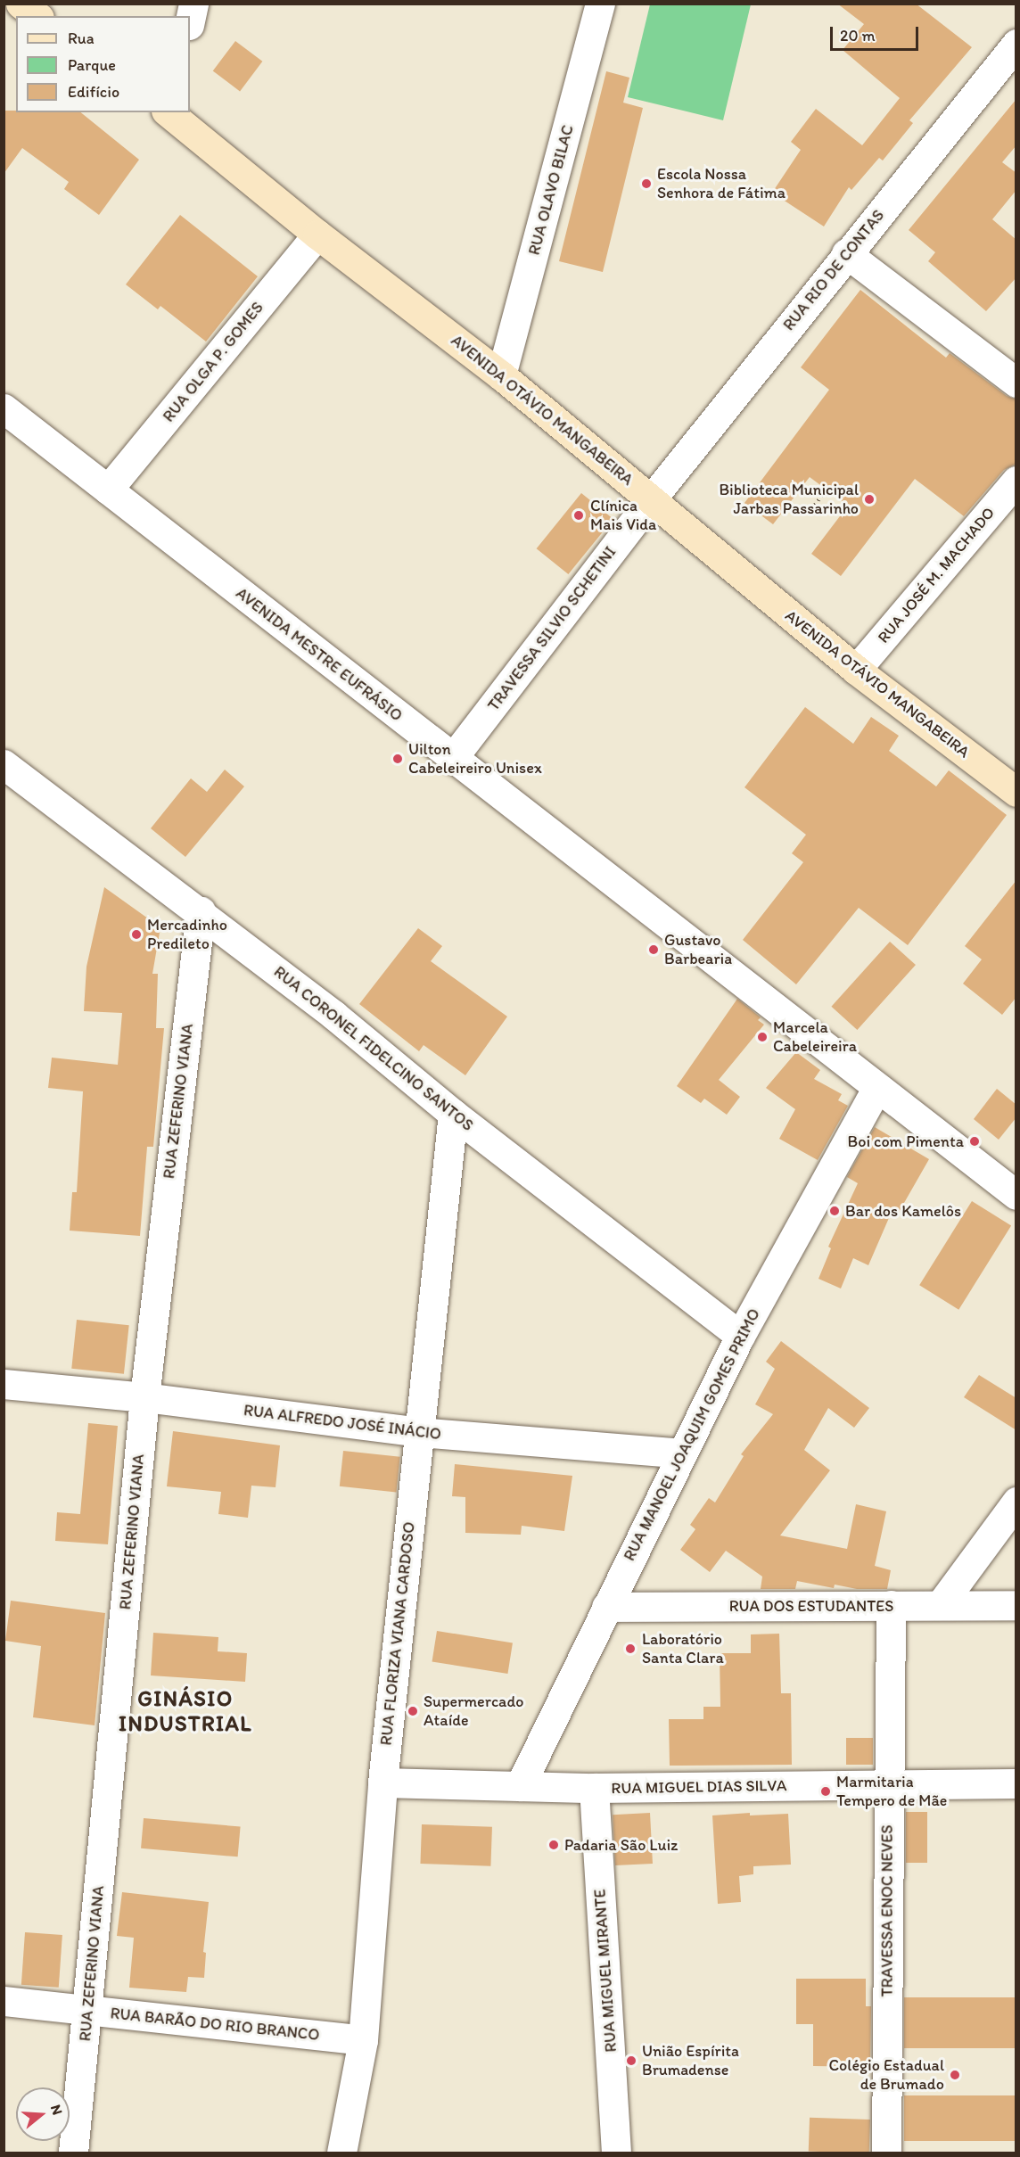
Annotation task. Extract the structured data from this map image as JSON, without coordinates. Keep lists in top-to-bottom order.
{
  "streets": {
    "main road": ["AVENIDA OTÁVIO MANGABEIRA"],
    "street": [
      "RUA OLAVO BILAC",
      "RUA RIO DE CONTAS",
      "RUA OLGA P. GOMES",
      "RUA JOSÉ M. MACHADO",
      "TRAVESSA SILVIO SCHETINI",
      "AVENIDA MESTRE EUFRÁSIO",
      "RUA CORONEL FIDELCINO SANTOS",
      "RUA ZEFERINO VIANA",
      "RUA ALFREDO JOSÉ INÁCIO",
      "RUA MANOEL JOAQUIM GOMES PRIMO",
      "RUA DOS ESTUDANTES",
      "RUA FLORIZA VIANA CARDOSO",
      "RUA MIGUEL DIAS SILVA",
      "TRAVESSA ENOC NEVES",
      "RUA MIGUEL MIRANTE",
      "RUA BARÃO DO RIO BRANCO"
    ]
  },
  "crossings": [
    ["RUA OLAVO BILAC", "AVENIDA OTÁVIO MANGABEIRA"],
    ["RUA RIO DE CONTAS", "AVENIDA OTÁVIO MANGABEIRA"],
    ["RUA RIO DE CONTAS", "TRAVESSA SILVIO SCHETINI"],
    ["RUA OLGA P. GOMES", "AVENIDA OTÁVIO MANGABEIRA"],
    ["RUA OLGA P. GOMES", "AVENIDA MESTRE EUFRÁSIO"],
    ["AVENIDA OTÁVIO MANGABEIRA", "RUA JOSÉ M. MACHADO"],
    ["AVENIDA OTÁVIO MANGABEIRA", "TRAVESSA SILVIO SCHETINI"],
    ["TRAVESSA SILVIO SCHETINI", "AVENIDA MESTRE EUFRÁSIO"],
    ["AVENIDA MESTRE EUFRÁSIO", "RUA MANOEL JOAQUIM GOMES PRIMO"],
    ["RUA CORONEL FIDELCINO SANTOS", "RUA ZEFERINO VIANA"],
    ["RUA CORONEL FIDELCINO SANTOS", "RUA MANOEL JOAQUIM GOMES PRIMO"],
    ["RUA CORONEL FIDELCINO SANTOS", "RUA FLORIZA VIANA CARDOSO"],
    ["RUA ZEFERINO VIANA", "RUA ALFREDO JOSÉ INÁCIO"],
    ["RUA ZEFERINO VIANA", "RUA BARÃO DO RIO BRANCO"],
    ["RUA ALFREDO JOSÉ INÁCIO", "RUA MANOEL JOAQUIM GOMES PRIMO"],
    ["RUA ALFREDO JOSÉ INÁCIO", "RUA FLORIZA VIANA CARDOSO"],
    ["RUA MANOEL JOAQUIM GOMES PRIMO", "RUA DOS ESTUDANTES"],
    ["RUA MANOEL JOAQUIM GOMES PRIMO", "RUA MIGUEL DIAS SILVA"],
    ["RUA DOS ESTUDANTES", "TRAVESSA ENOC NEVES"],
    ["RUA FLORIZA VIANA CARDOSO", "RUA MIGUEL DIAS SILVA"],
    ["RUA FLORIZA VIANA CARDOSO", "RUA BARÃO DO RIO BRANCO"],
    ["RUA MIGUEL DIAS SILVA", "TRAVESSA ENOC NEVES"],
    ["RUA MIGUEL DIAS SILVA", "RUA MIGUEL MIRANTE"]
  ],
  "districts": ["GINÁSIO INDUSTRIAL"],
  "places": [
    "Escola Nossa Senhora de Fátima",
    "Biblioteca Municipal Jarbas Passarinho",
    "Clínica Mais Vida",
    "Uilton Cabeleireiro Unisex",
    "Mercadinho Predileto",
    "Gustavo Barbearia",
    "Marcela Cabeleireira",
    "Boi com Pimenta",
    "Bar dos Kamelôs",
    "Laboratório Santa Clara",
    "Supermercado Ataíde",
    "Marmitaria Tempero de Mãe",
    "Padaria São Luiz",
    "União Espírita Brumadense",
    "Colégio Estadual de Brumado"
  ],
  "legend": ["Rua", "Parque", "Edifício"],
  "scale_bar": "20 m",
  "north": "right"
}
